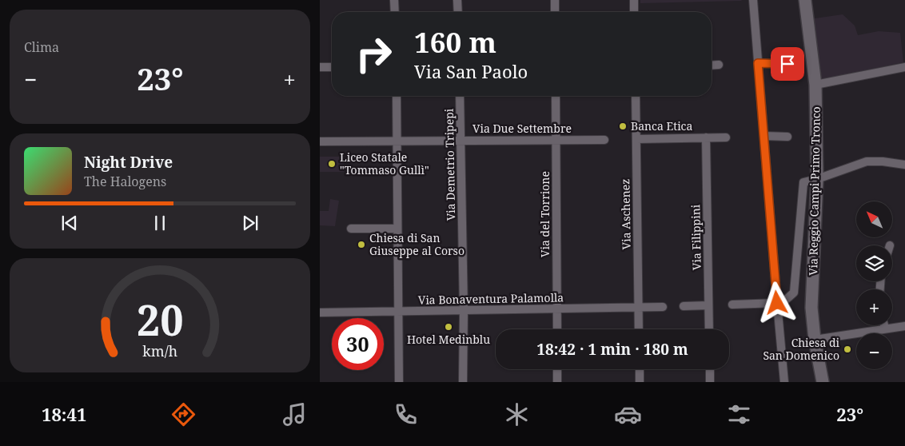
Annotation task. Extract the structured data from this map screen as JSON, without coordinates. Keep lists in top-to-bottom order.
{
  "streets": {
    "street": [
      "Via Due Settembre",
      "Via Demetrio Tripepi",
      "Via Reggio Campi Primo Tronco",
      "Via del Torrione",
      "Via Aschenez",
      "Via Filippini",
      "Via Bonaventura Palamolla"
    ]
  },
  "crossings": [
    ["Via Due Settembre", "Via Demetrio Tripepi"],
    ["Via Due Settembre", "Via del Torrione"],
    ["Via Demetrio Tripepi", "Via Bonaventura Palamolla"],
    ["Via del Torrione", "Via Bonaventura Palamolla"],
    ["Via Aschenez", "Via Bonaventura Palamolla"]
  ],
  "places": [
    "Banca Etica",
    "Liceo Statale \"Tommaso Gullì\"",
    "Chiesa di San Giuseppe al Corso",
    "Hotel Medinblu",
    "Chiesa di San Domenico"
  ],
  "north": "top left",
  "page": {
    "tile": "Clima",
    "turn": ["160 m", "Via San Paolo"],
    "heat": ["−", "23°", "+"],
    "song": ["Night Drive", "The Halogens"],
    "map_buttons": ["+", "−"],
    "limit": "30",
    "trip": "18:42 · 1 min · 180 m",
    "tabs": ["18:41", "23°"],
    "gauge": ["20", "km/h"]
  }
}
